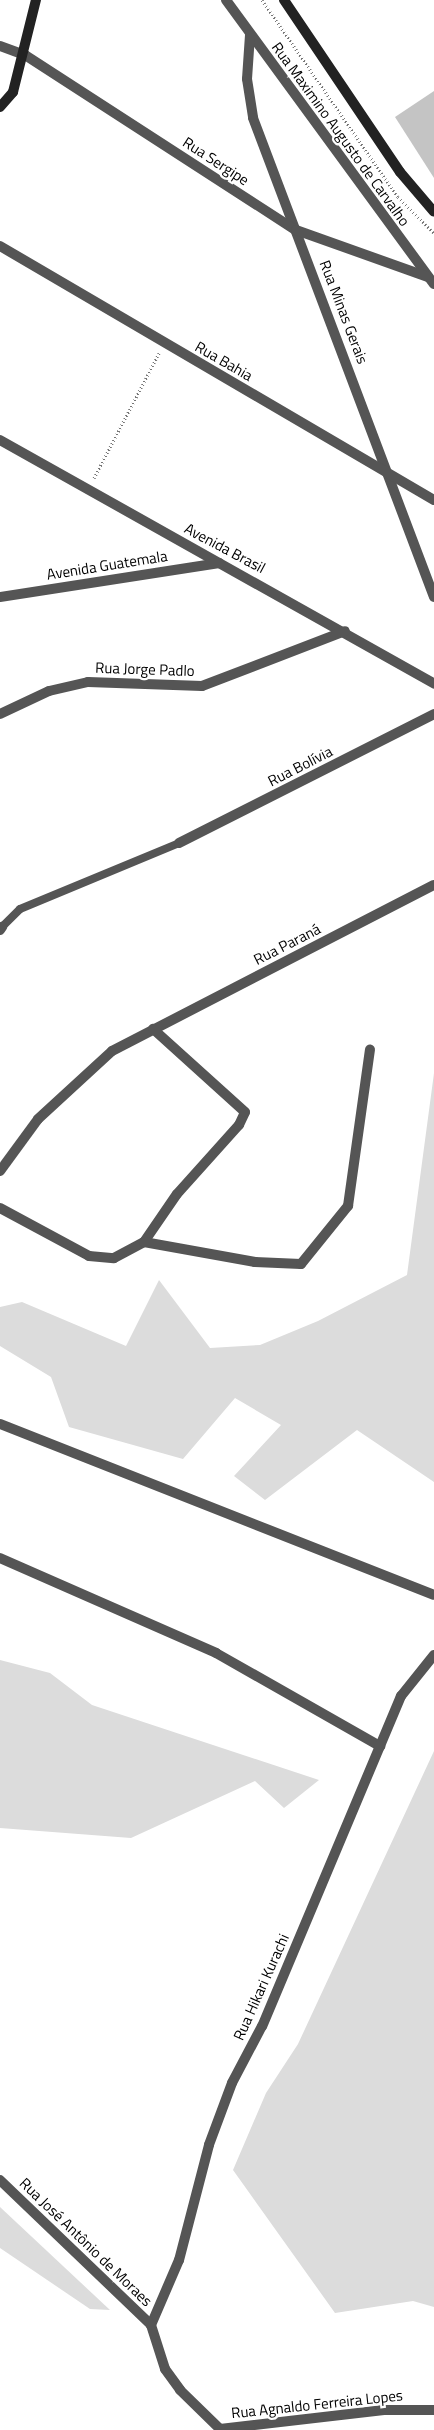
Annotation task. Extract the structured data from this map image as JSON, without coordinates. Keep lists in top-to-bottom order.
{
  "streets": {
    "street": [
      "Rua Maximino Augusto de Carvalho",
      "Rua Sergipe",
      "Rua Minas Gerais",
      "Rua Bahia",
      "Avenida Brasil",
      "Avenida Guatemala",
      "Rua Jorge Padlo",
      "Rua Bolívia",
      "Rua Paraná",
      "Rua Hikari Kurachi",
      "Rua José Antônio de Moraes",
      "Rua Agnaldo Ferreira Lopes"
    ]
  },
  "crossings": [
    ["Rua Maximino Augusto de Carvalho", "Rua Sergipe"],
    ["Rua Maximino Augusto de Carvalho", "Rua Minas Gerais"],
    ["Rua Sergipe", "Rua Minas Gerais"],
    ["Rua Minas Gerais", "Rua Bahia"],
    ["Avenida Brasil", "Avenida Guatemala"],
    ["Avenida Brasil", "Rua Jorge Padlo"],
    ["Rua Hikari Kurachi", "Rua José Antônio de Moraes"],
    ["Rua Hikari Kurachi", "Rua Agnaldo Ferreira Lopes"],
    ["Rua José Antônio de Moraes", "Rua Agnaldo Ferreira Lopes"]
  ]
}
